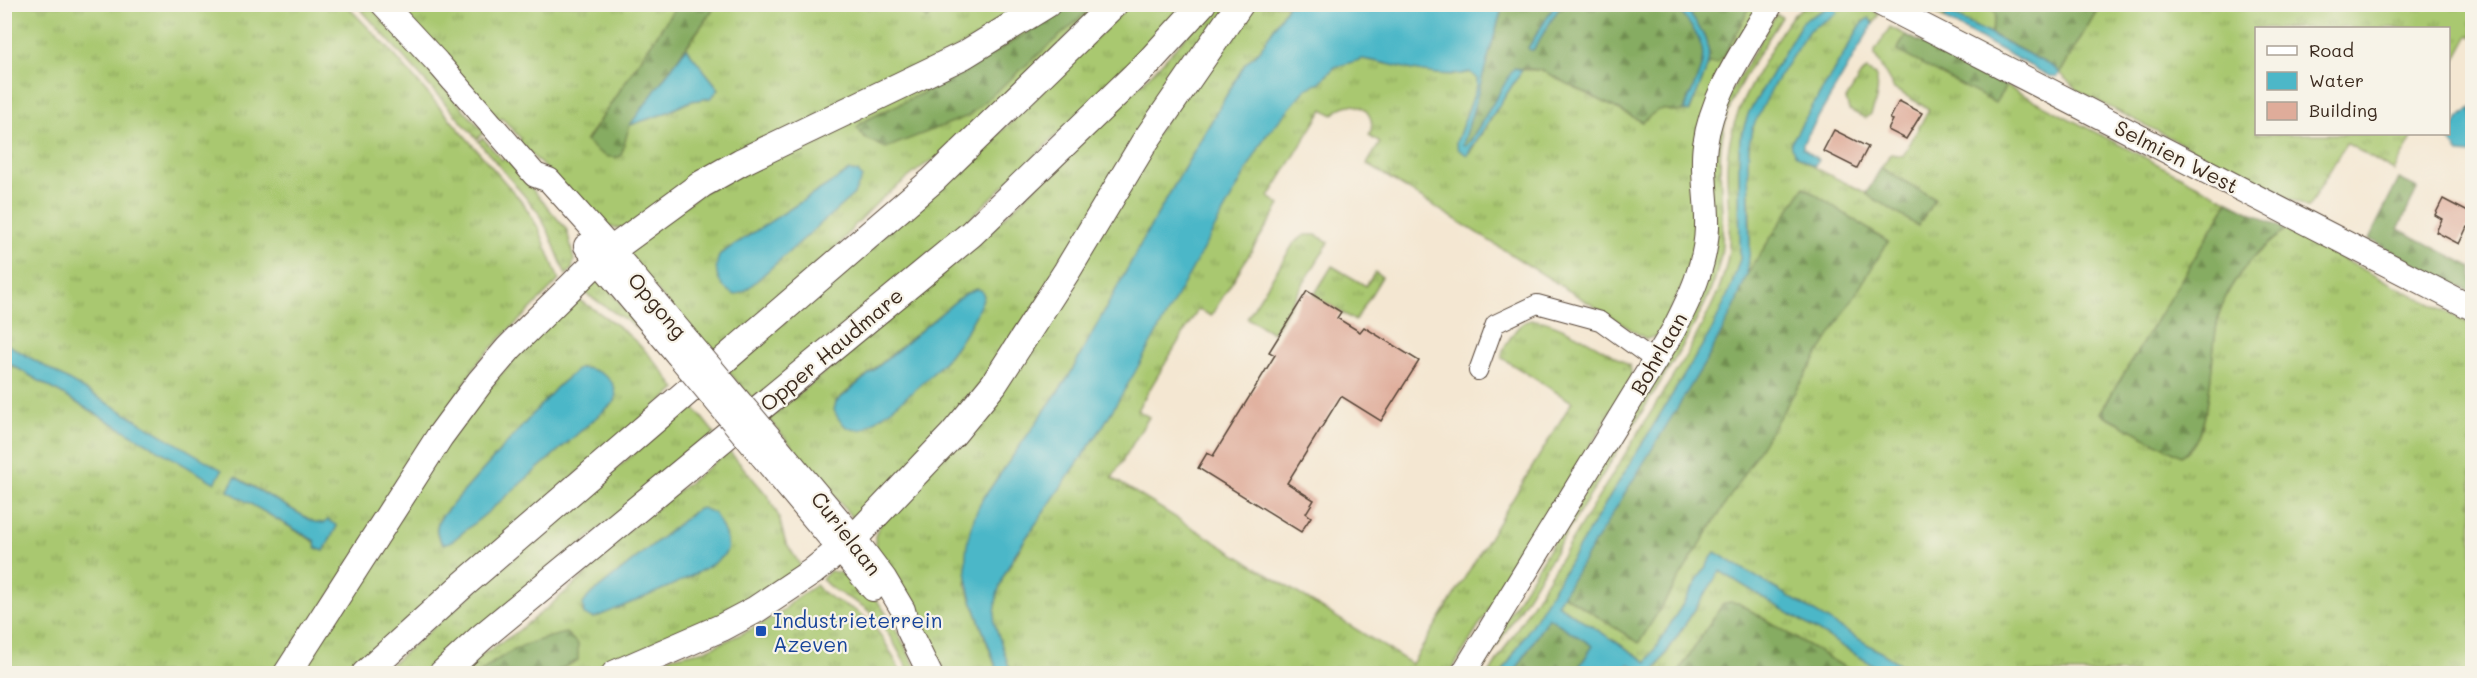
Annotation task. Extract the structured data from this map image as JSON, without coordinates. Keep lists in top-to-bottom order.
{
  "streets": {
    "highway": ["Opper Haudmare"],
    "main road": [
      "Selmien West",
      "Opgong",
      "Bohrlaan",
      "Curielaan"
    ]
  },
  "crossings": [
    ["Opgong", "Curielaan"]
  ],
  "places": {
    "transit": ["Industrieterrein Azeven"]
  },
  "legend": ["Road", "Water", "Building"]
}
